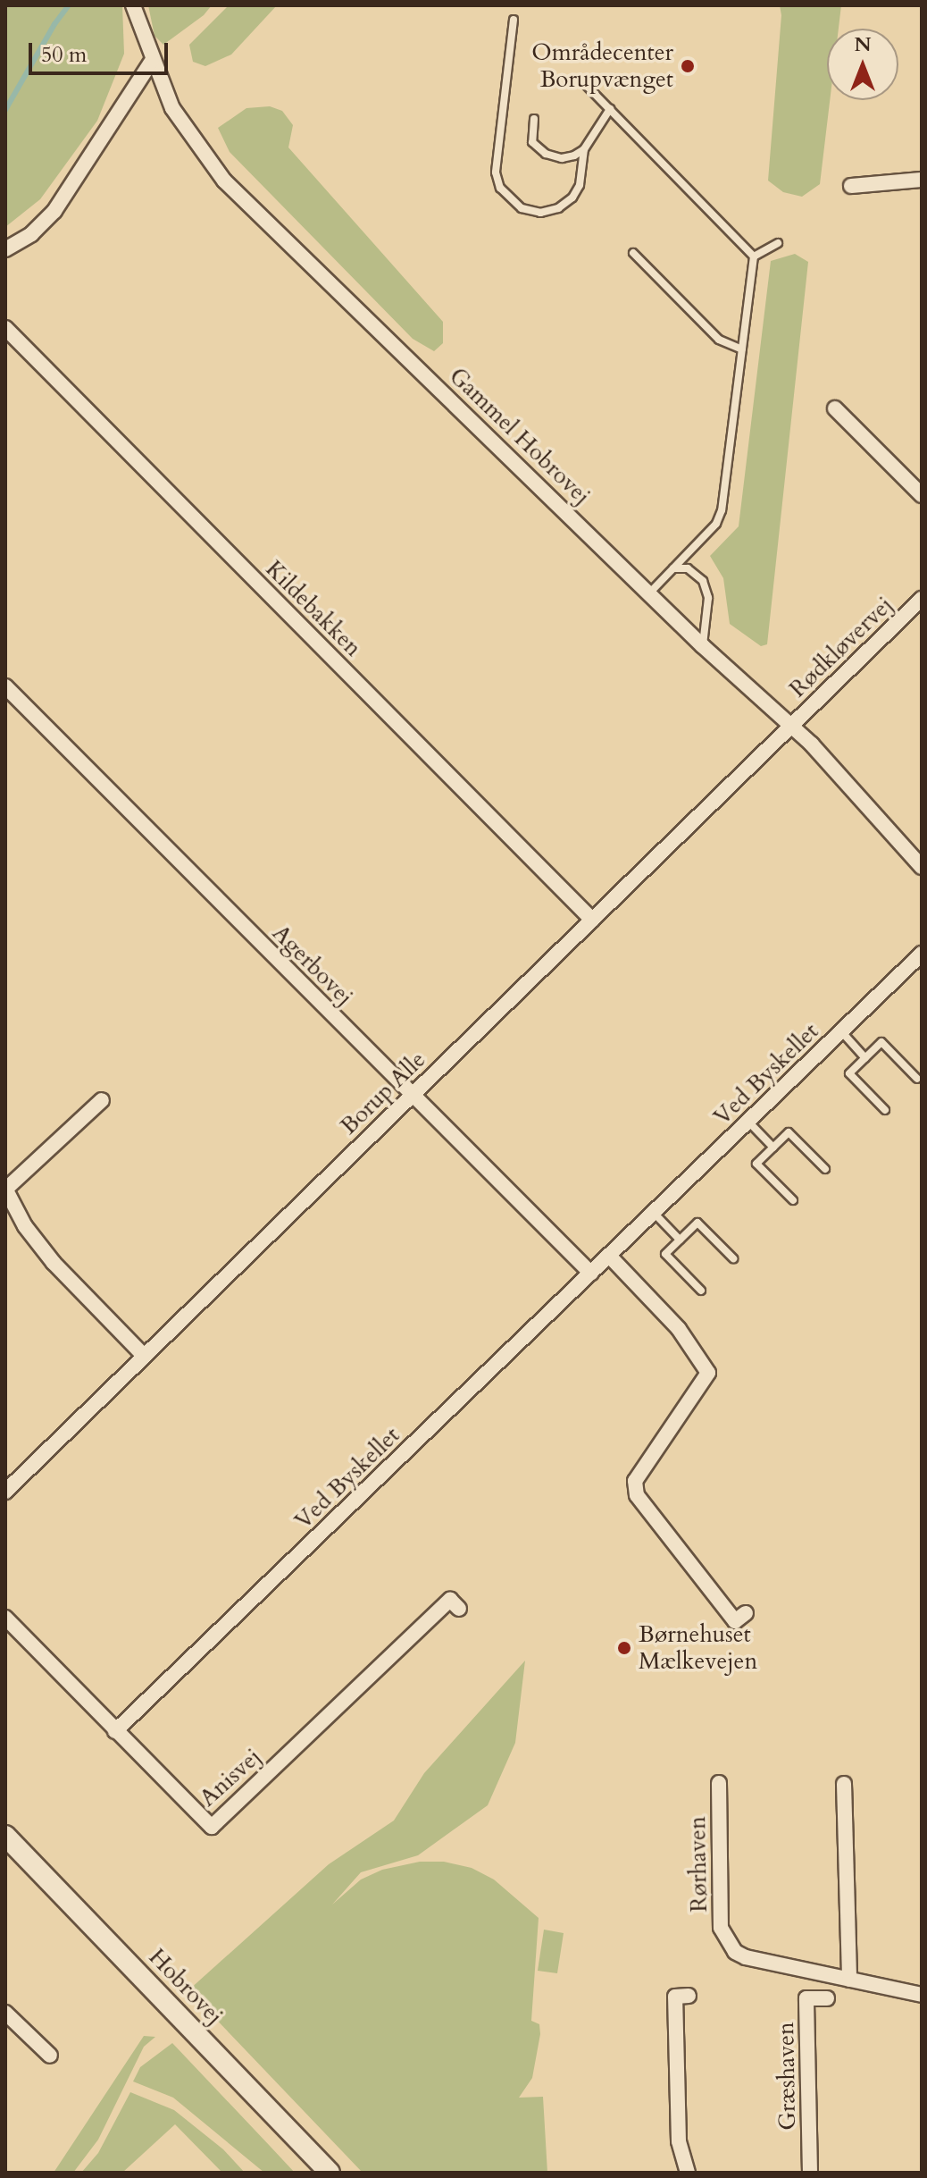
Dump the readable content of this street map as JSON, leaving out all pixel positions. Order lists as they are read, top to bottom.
{
  "streets": {
    "main road": ["Hobrovej"],
    "street": [
      "Gammel Hobrovej",
      "Kildebakken",
      "Rødkløvervej",
      "Agerbovej",
      "Ved Byskellet",
      "Borup Alle",
      "Anisvej",
      "Rørhaven",
      "Græshaven"
    ]
  },
  "crossings": [
    ["Gammel Hobrovej", "Rødkløvervej"],
    ["Gammel Hobrovej", "Borup Alle"],
    ["Kildebakken", "Borup Alle"],
    ["Rødkløvervej", "Borup Alle"],
    ["Agerbovej", "Ved Byskellet"],
    ["Agerbovej", "Borup Alle"],
    ["Ved Byskellet", "Anisvej"]
  ],
  "places": ["Områdecenter Borupvænget", "Børnehuset Mælkevejen"],
  "scale_bar": "50 m",
  "north": "top"
}
